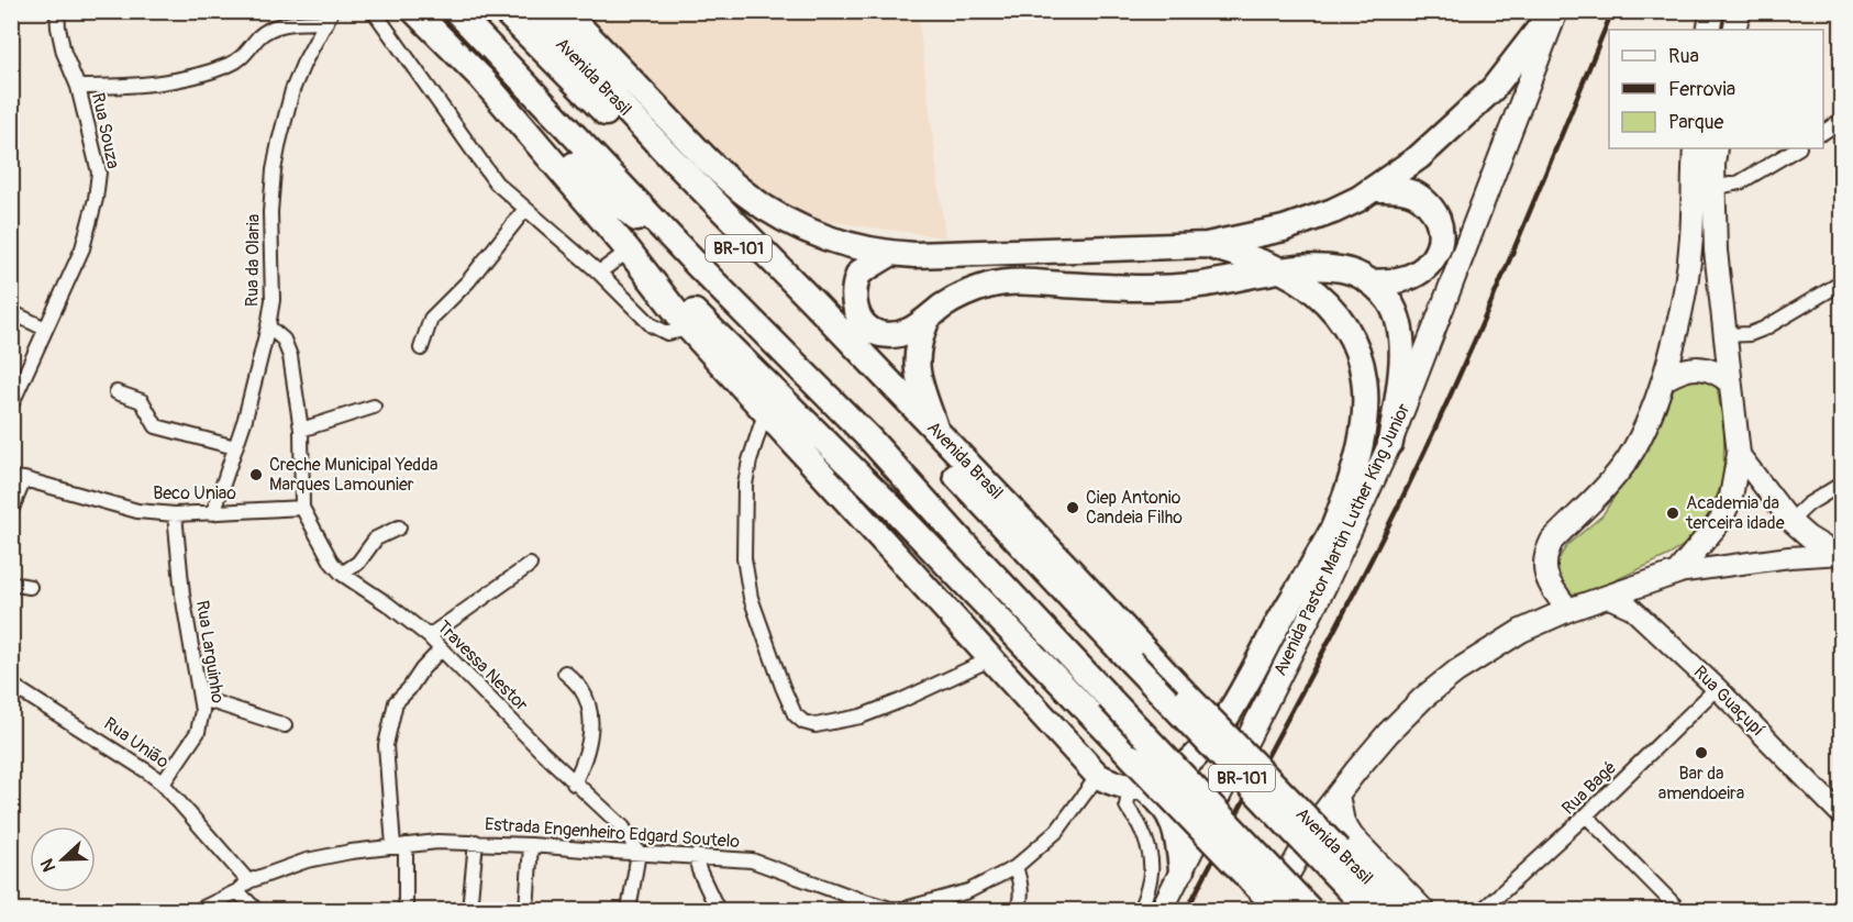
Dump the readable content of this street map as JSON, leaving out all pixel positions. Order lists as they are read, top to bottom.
{
  "streets": {
    "highway": ["Avenida Brasil", "BR-101"],
    "main road": ["Avenida Pastor Martin Luther King Junior"],
    "street": [
      "Rua Souza",
      "Rua da Olaria",
      "Beco Uniao",
      "Rua Larguinho",
      "Travessa Nestor",
      "Rua Guaçupí",
      "Rua União",
      "Rua Bagé",
      "Estrada Engenheiro Edgard Soutelo"
    ]
  },
  "crossings": [
    ["Rua da Olaria", "Beco Uniao"],
    ["Beco Uniao", "Rua Larguinho"],
    ["Beco Uniao", "Travessa Nestor"],
    ["Rua Larguinho", "Rua União"],
    ["Travessa Nestor", "Estrada Engenheiro Edgard Soutelo"],
    ["Rua Guaçupí", "Rua Bagé"],
    ["Rua União", "Estrada Engenheiro Edgard Soutelo"]
  ],
  "places": [
    "Creche Municipal Yedda Marques Lamounier",
    "Ciep Antonio Candeia Filho",
    "Academia da terceira idade",
    "Bar da amendoeira"
  ],
  "legend": ["Rua", "Ferrovia", "Parque"],
  "north": "left"
}
